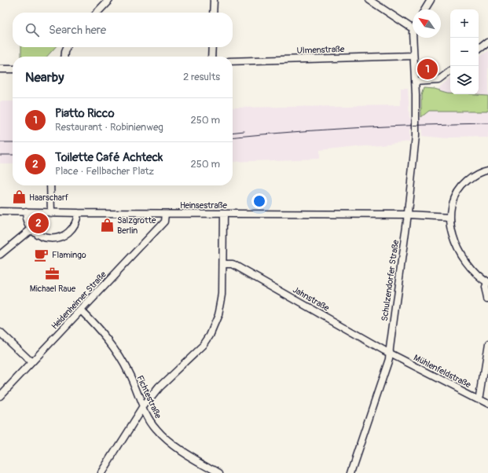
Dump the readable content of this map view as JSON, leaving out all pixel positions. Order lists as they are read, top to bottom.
{
  "streets": {
    "street": [
      "Ulmenstraße",
      "Heinsestraße",
      "Schulzendorfer Straße",
      "Jahnstraße",
      "Heidenheimer Straße",
      "Mühlenfeldstraße",
      "Fichtestraße"
    ]
  },
  "crossings": [
    ["Ulmenstraße", "Schulzendorfer Straße"],
    ["Heinsestraße", "Schulzendorfer Straße"],
    ["Heinsestraße", "Heidenheimer Straße"],
    ["Schulzendorfer Straße", "Jahnstraße"],
    ["Schulzendorfer Straße", "Mühlenfeldstraße"],
    ["Jahnstraße", "Mühlenfeldstraße"],
    ["Heidenheimer Straße", "Fichtestraße"]
  ],
  "places": {
    "shop": ["Haarscharf", "Salzgrotte Berlin"],
    "cafe": ["Flamingo"],
    "office": ["Michael Raue"]
  },
  "north": "top left",
  "page": {
    "map_buttons": ["+", "−"],
    "search": "Search here",
    "heading": ["Nearby", "2 results"],
    "pins": ["1", "2"],
    "list": [
      {
        "mark": "1",
        "name": "Piatto Ricco",
        "note": "Restaurant · Robinienweg",
        "value": "250 m"
      },
      {
        "mark": "2",
        "name": "Toilette Café Achteck",
        "note": "Place · Fellbacher Platz",
        "value": "250 m"
      }
    ]
  }
}
